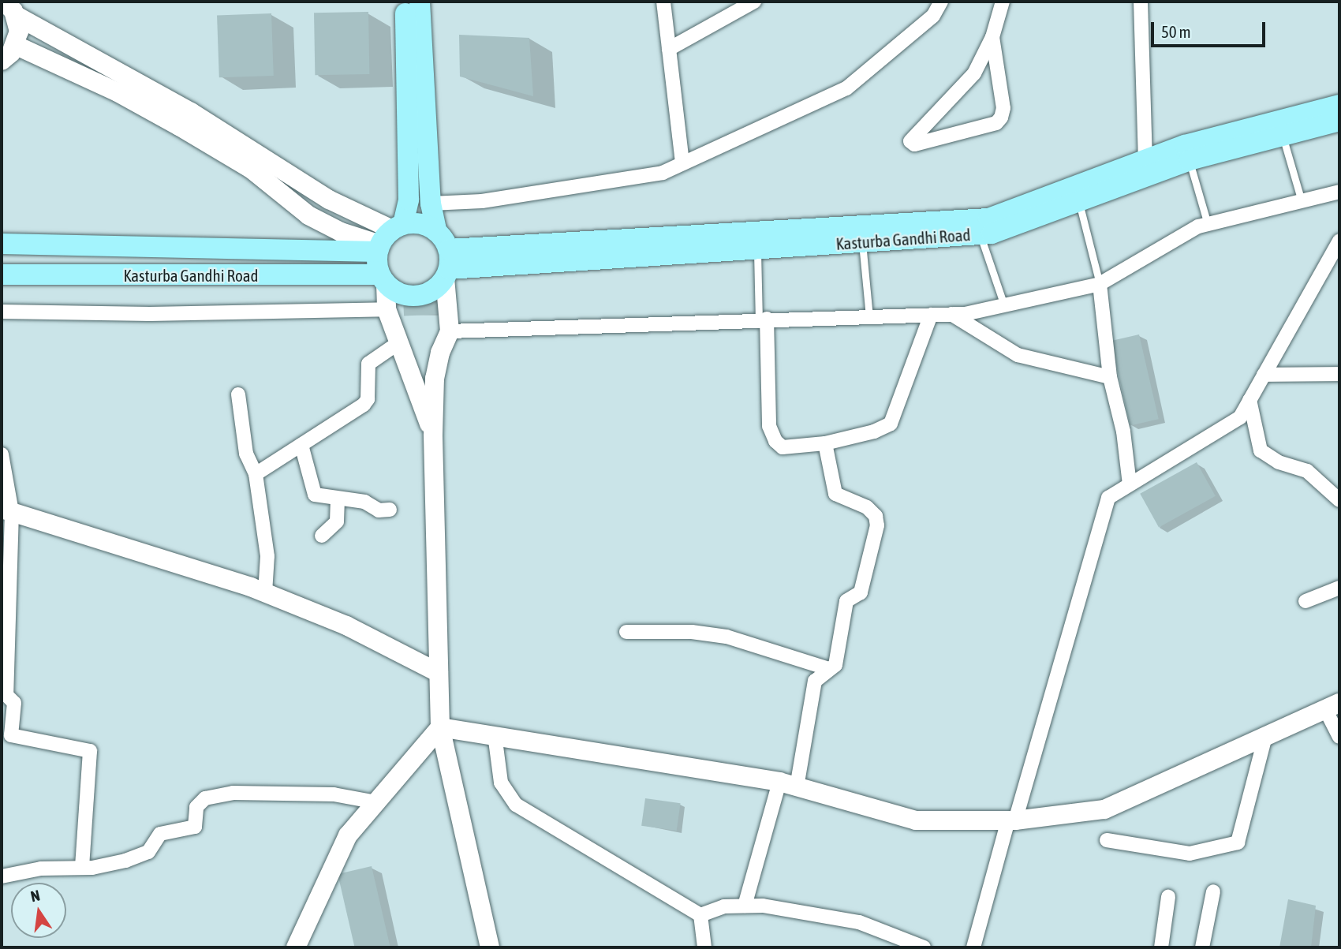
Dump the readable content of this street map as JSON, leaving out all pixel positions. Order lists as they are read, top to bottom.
{
  "streets": {
    "main road": ["Kasturba Gandhi Road"]
  },
  "scale_bar": "50 m",
  "north": "top"
}
